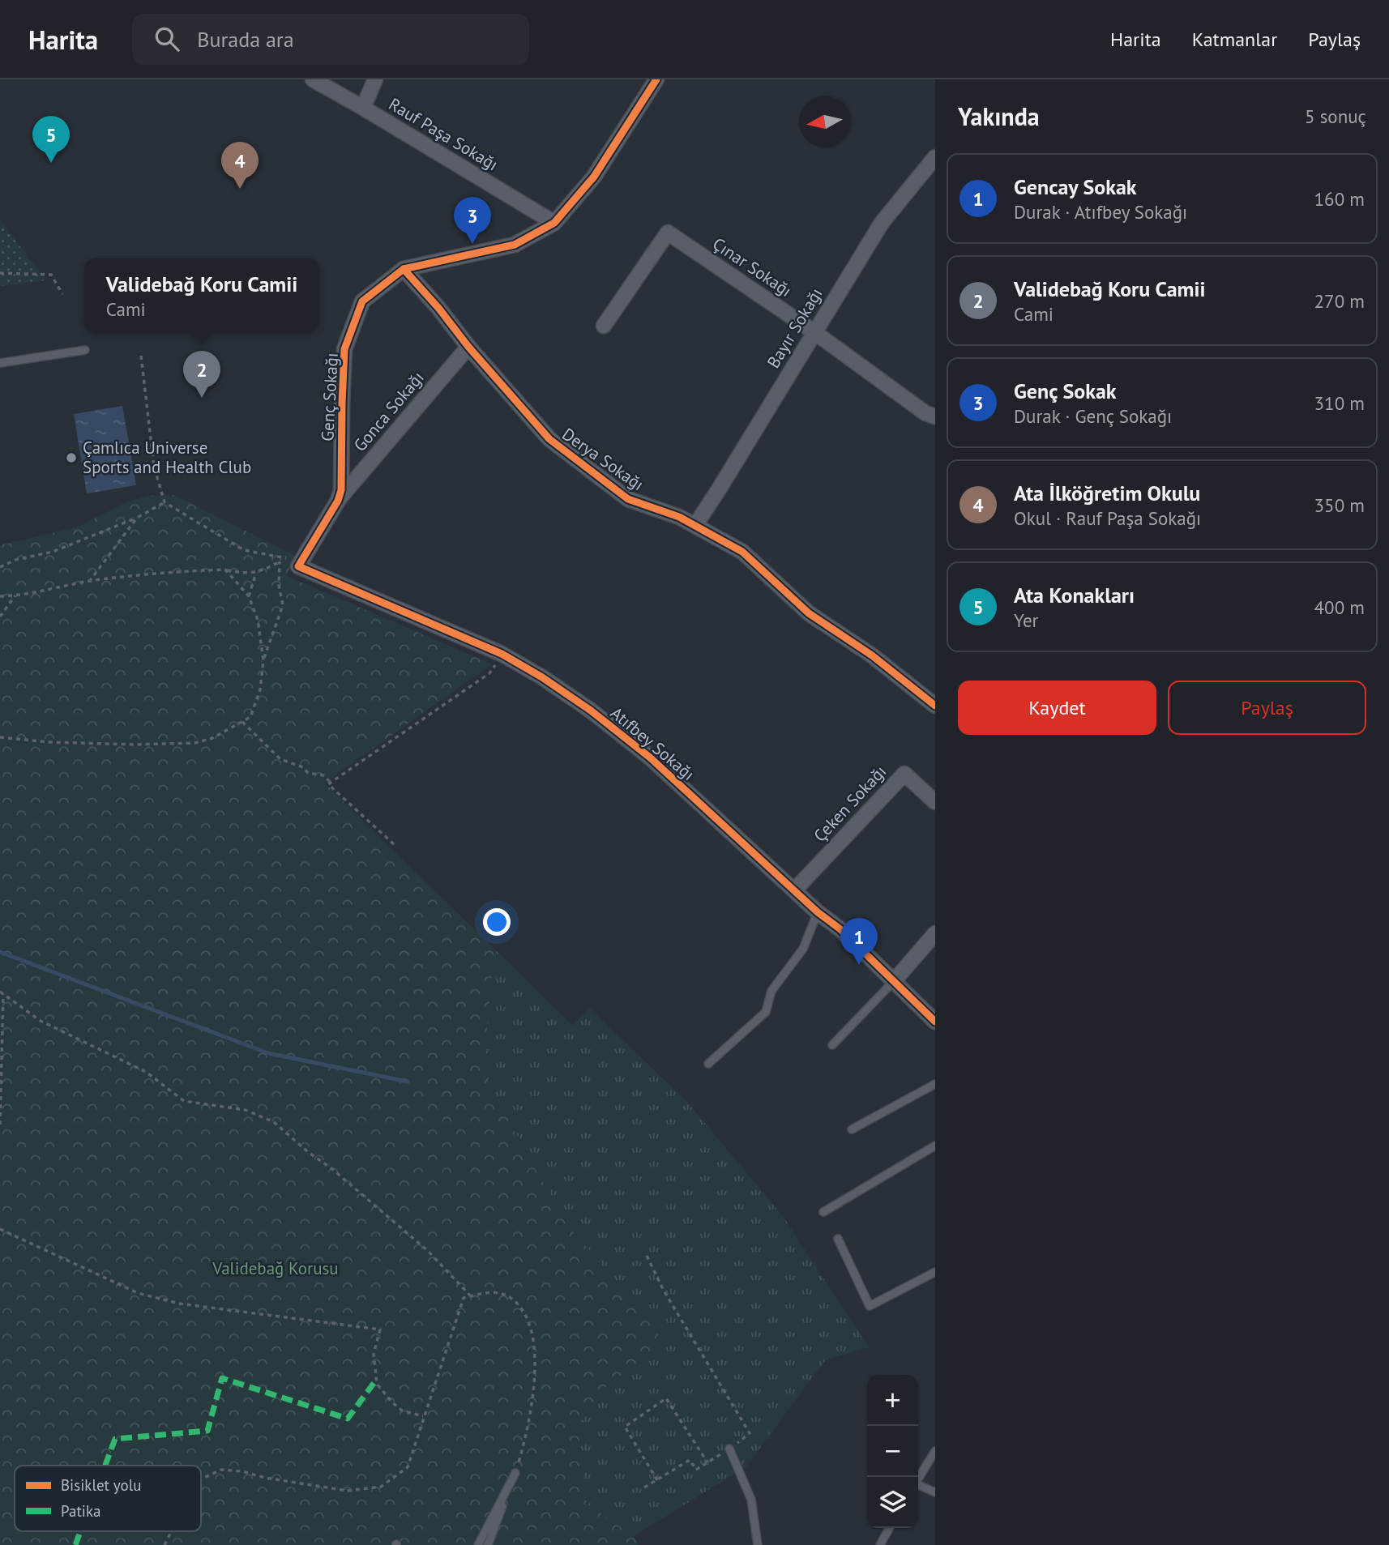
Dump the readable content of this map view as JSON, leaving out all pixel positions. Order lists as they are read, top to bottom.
{
  "streets": {
    "street": [
      "Rauf Paşa Sokağı",
      "Çınar Sokağı",
      "Bayır Sokağı",
      "Genç Sokağı",
      "Gonca Sokağı",
      "Derya Sokağı",
      "Atıfbey Sokağı",
      "Çeken Sokağı"
    ]
  },
  "crossings": [
    ["Rauf Paşa Sokağı", "Genç Sokağı"],
    ["Çınar Sokağı", "Bayır Sokağı"],
    ["Bayır Sokağı", "Derya Sokağı"],
    ["Genç Sokağı", "Gonca Sokağı"],
    ["Genç Sokağı", "Derya Sokağı"],
    ["Genç Sokağı", "Atıfbey Sokağı"],
    ["Gonca Sokağı", "Derya Sokağı"],
    ["Atıfbey Sokağı", "Çeken Sokağı"]
  ],
  "parks": ["Validebağ Korusu"],
  "places": ["Çamlıca Universe Sports and Health Club"],
  "legend": ["Bisiklet yolu", "Patika"],
  "north": "left",
  "page": {
    "header": "Harita",
    "search": "Burada ara",
    "nav": ["Harita", "Katmanlar", "Paylaş"],
    "heading": ["Yakında", "5 sonuç"],
    "pins": [
      "5",
      "4",
      "3",
      "2",
      "1"
    ],
    "list": [
      {
        "mark": "1",
        "name": "Gencay Sokak",
        "note": "Durak · Atıfbey Sokağı",
        "value": "160 m"
      },
      {
        "mark": "2",
        "name": "Validebağ Koru Camii",
        "note": "Cami",
        "value": "270 m"
      },
      {
        "mark": "3",
        "name": "Genç Sokak",
        "note": "Durak · Genç Sokağı",
        "value": "310 m"
      },
      {
        "mark": "4",
        "name": "Ata İlköğretim Okulu",
        "note": "Okul · Rauf Paşa Sokağı",
        "value": "350 m"
      },
      {
        "mark": "5",
        "name": "Ata Konakları",
        "note": "Yer",
        "value": "400 m"
      }
    ],
    "popup": ["Validebağ Koru Camii", "Cami"],
    "buttons": ["Kaydet", "Paylaş"],
    "map_buttons": ["+", "−"]
  }
}
